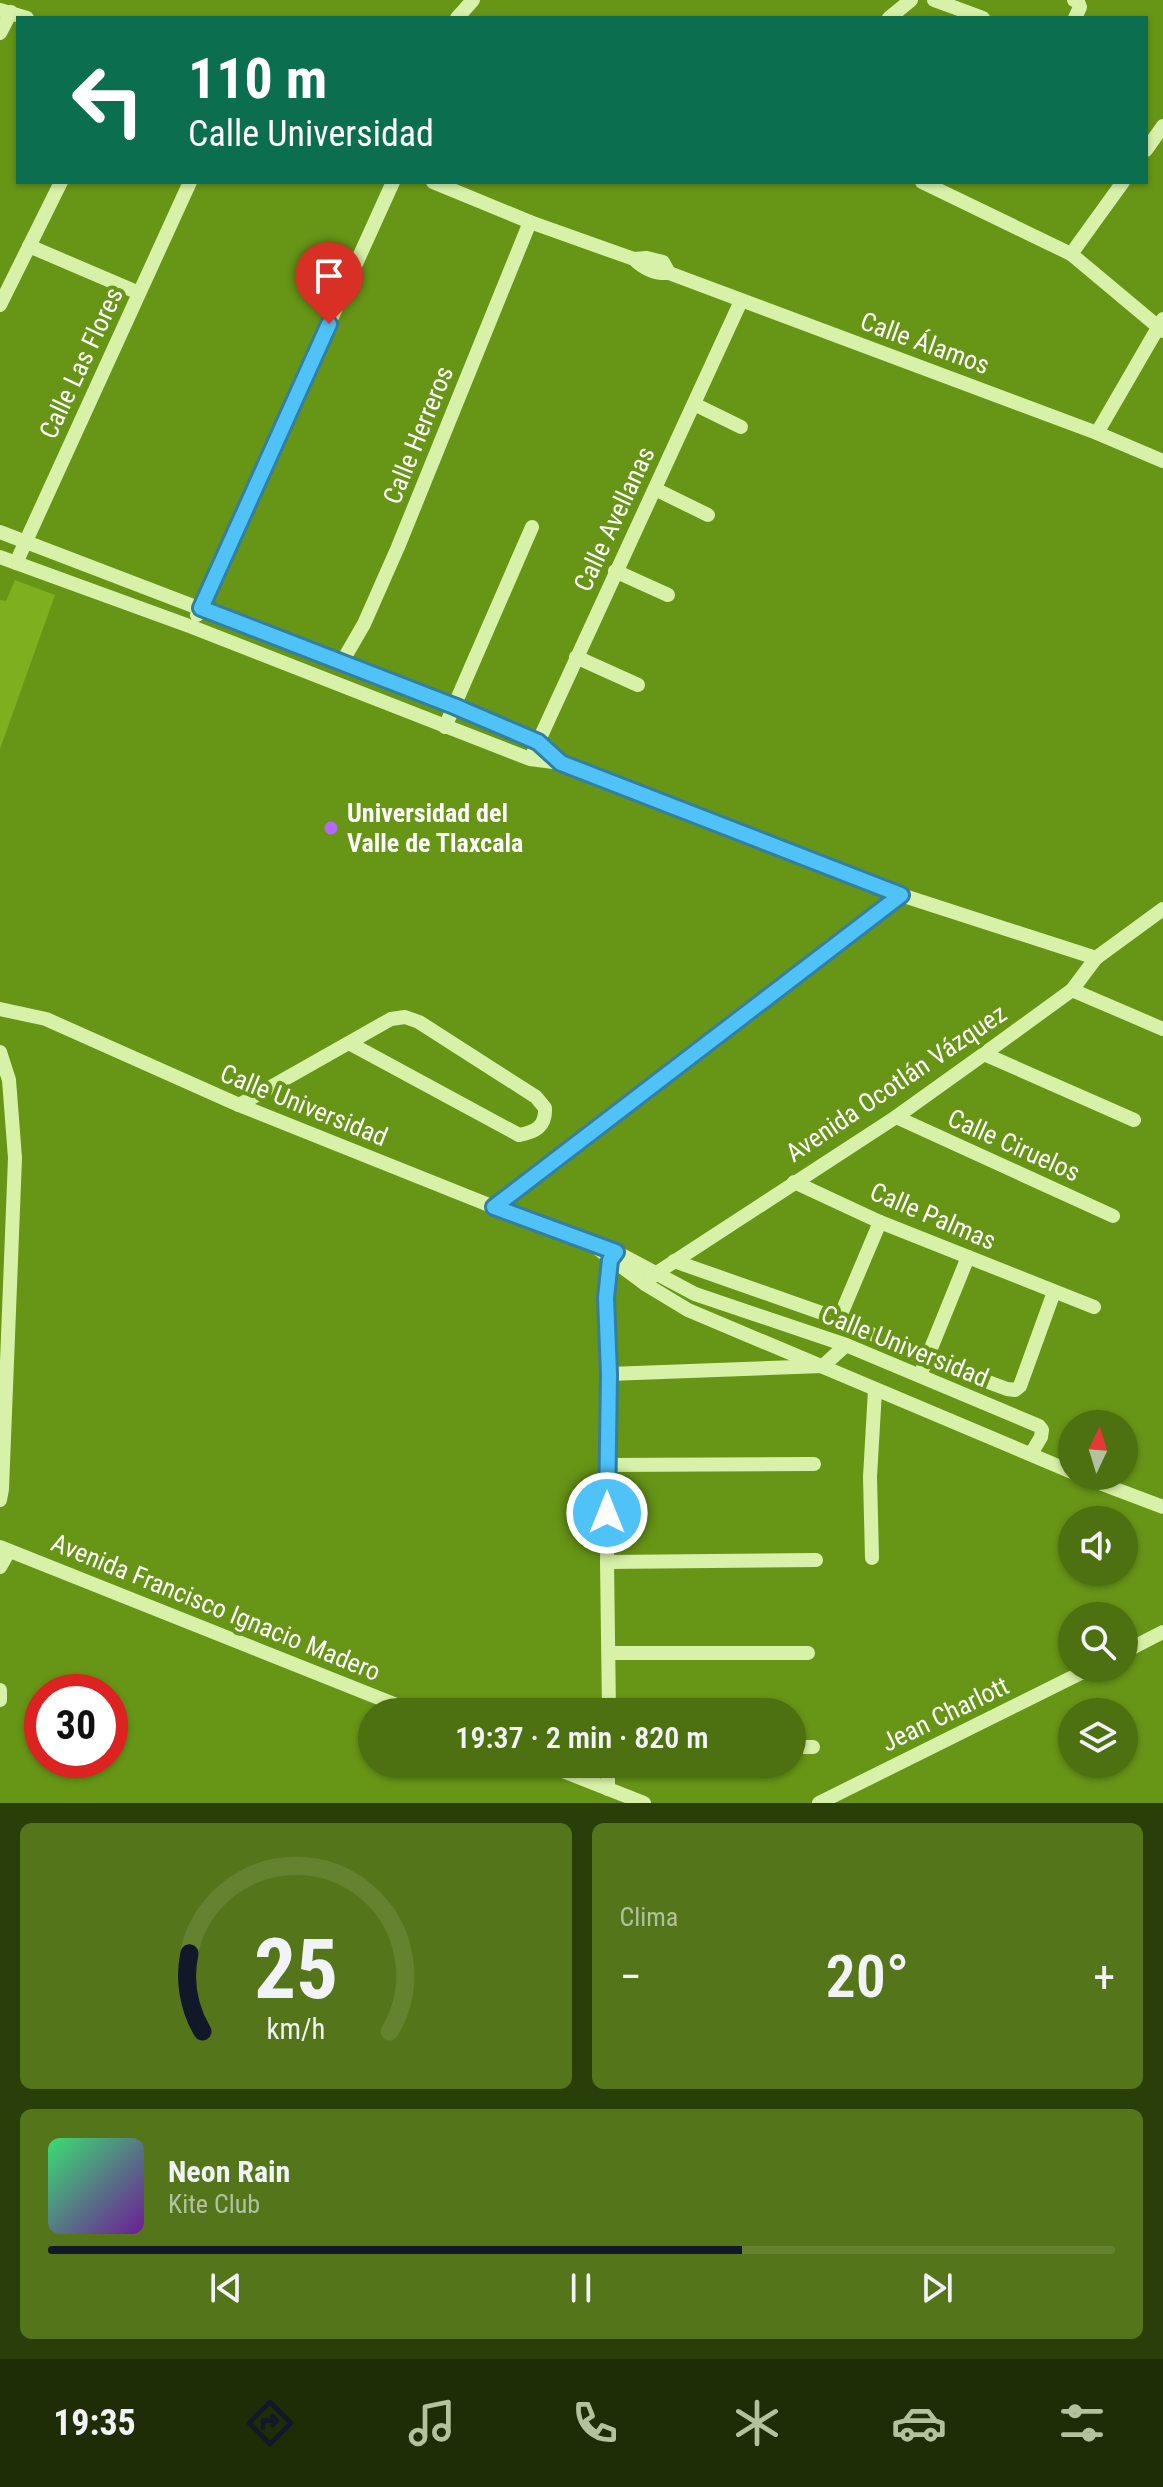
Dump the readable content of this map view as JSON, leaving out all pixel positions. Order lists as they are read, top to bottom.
{
  "streets": {
    "street": [
      "Calle Álamos",
      "Calle Las Flores",
      "Calle Herreros",
      "Calle Avellanas",
      "Avenida Ocotlán Vázquez",
      "Calle Universidad",
      "Calle Ciruelos",
      "Calle Palmas",
      "Avenida Francisco Ignacio Madero",
      "Jean Charlott"
    ]
  },
  "crossings": [
    ["Calle Álamos", "Calle Herreros"],
    ["Calle Álamos", "Calle Avellanas"],
    ["Avenida Ocotlán Vázquez", "Calle Universidad"],
    ["Avenida Ocotlán Vázquez", "Calle Ciruelos"],
    ["Avenida Ocotlán Vázquez", "Calle Palmas"]
  ],
  "places": ["Universidad del Valle de Tlaxcala"],
  "north": "top",
  "page": {
    "turn": ["110 m", "Calle Universidad"],
    "limit": "30",
    "trip": "19:37 · 2 min · 820 m",
    "tile": "Clima",
    "heat": ["−", "20°", "+"],
    "song": ["Neon Rain", "Kite Club"],
    "tabs": "19:35",
    "gauge": ["25", "km/h"]
  }
}
